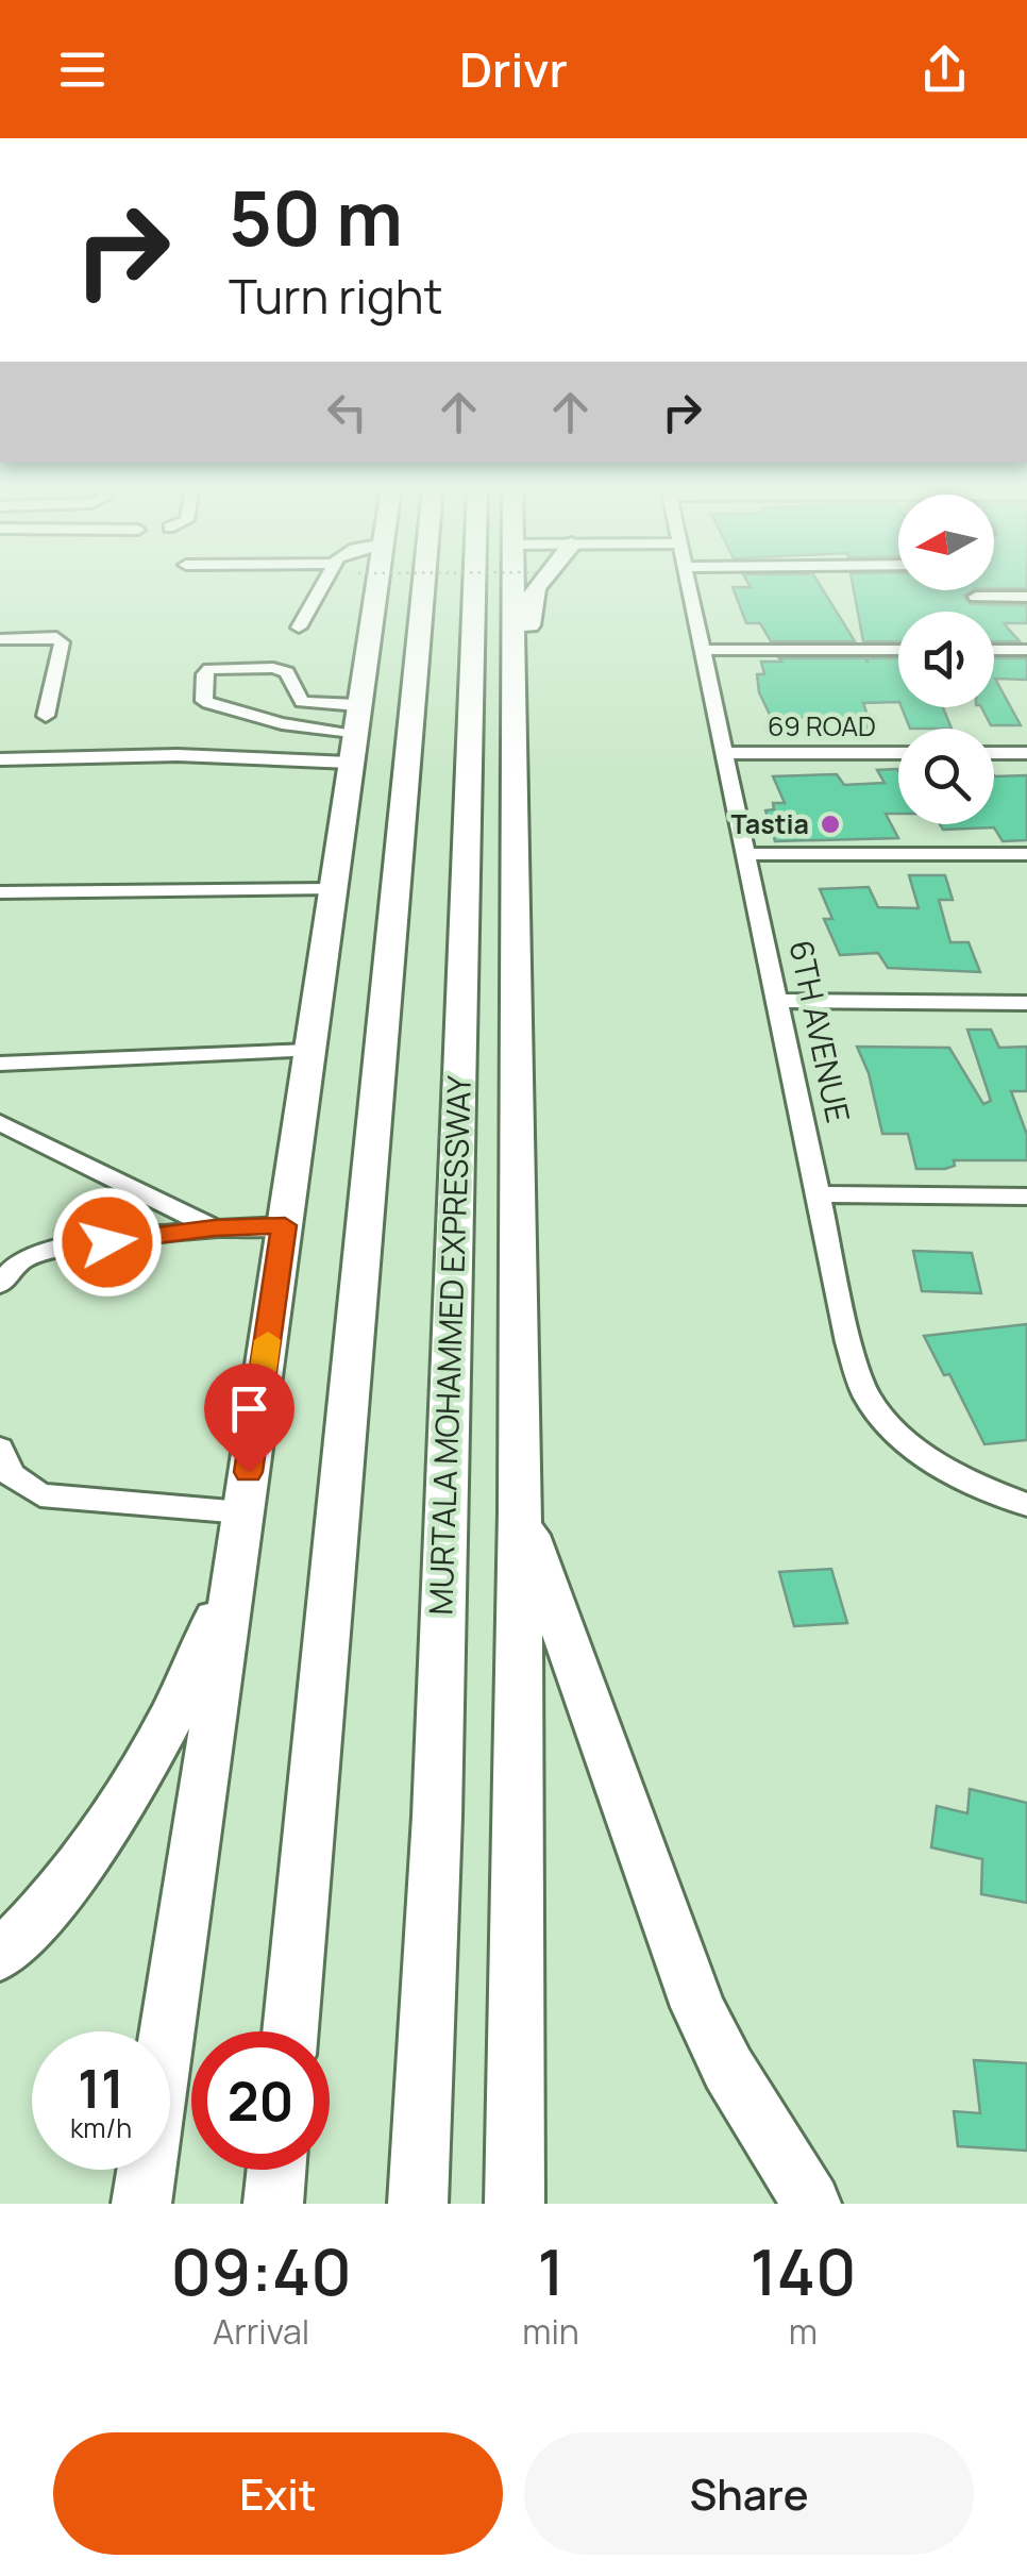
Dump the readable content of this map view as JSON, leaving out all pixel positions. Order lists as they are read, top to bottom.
{
  "streets": {
    "highway": ["MURTALA MOHAMMED EXPRESSWAY"],
    "street": ["69 ROAD", "6TH AVENUE"]
  },
  "crossings": [
    ["69 ROAD", "6TH AVENUE"]
  ],
  "places": ["Tastia"],
  "north": "left",
  "page": {
    "header": "Drivr",
    "turn": ["50 m", "Turn right"],
    "speed": "11 km/h",
    "limit": "20",
    "eta": [
      "09:40",
      "Arrival",
      "1",
      "min",
      "140",
      "m"
    ],
    "buttons": ["Exit", "Share"]
  }
}
